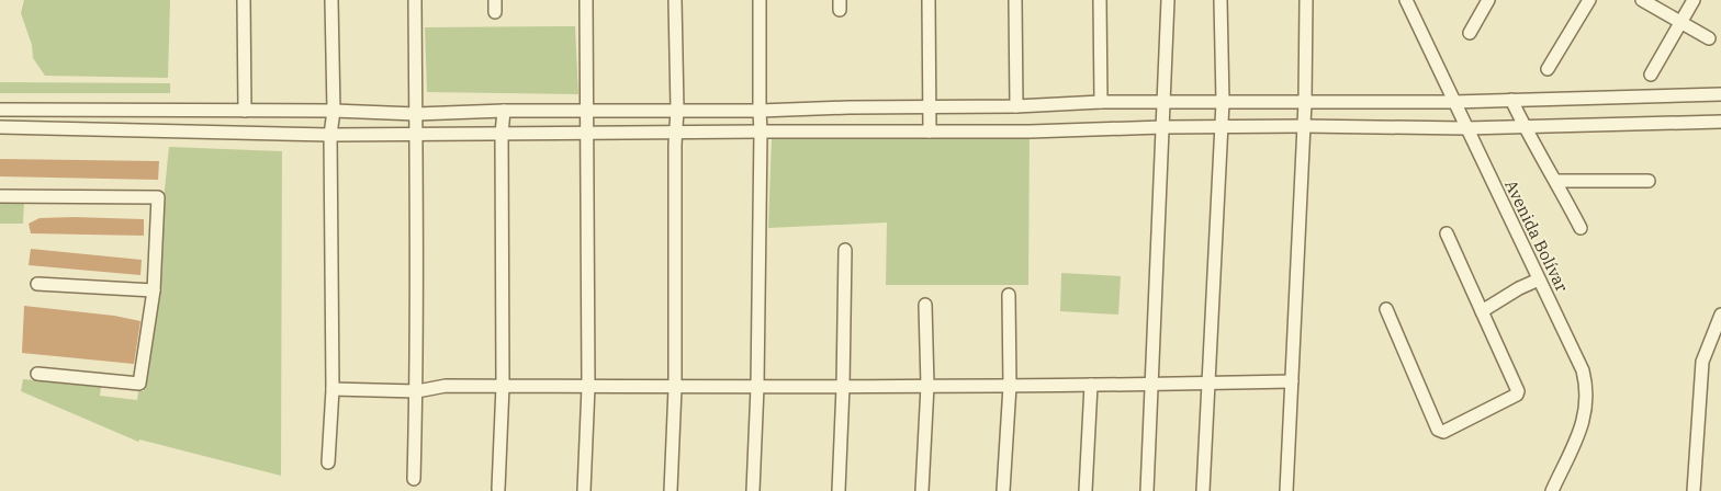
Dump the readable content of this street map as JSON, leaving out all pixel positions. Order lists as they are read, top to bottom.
{
  "streets": {
    "street": ["Avenida Bolívar"]
  }
}
